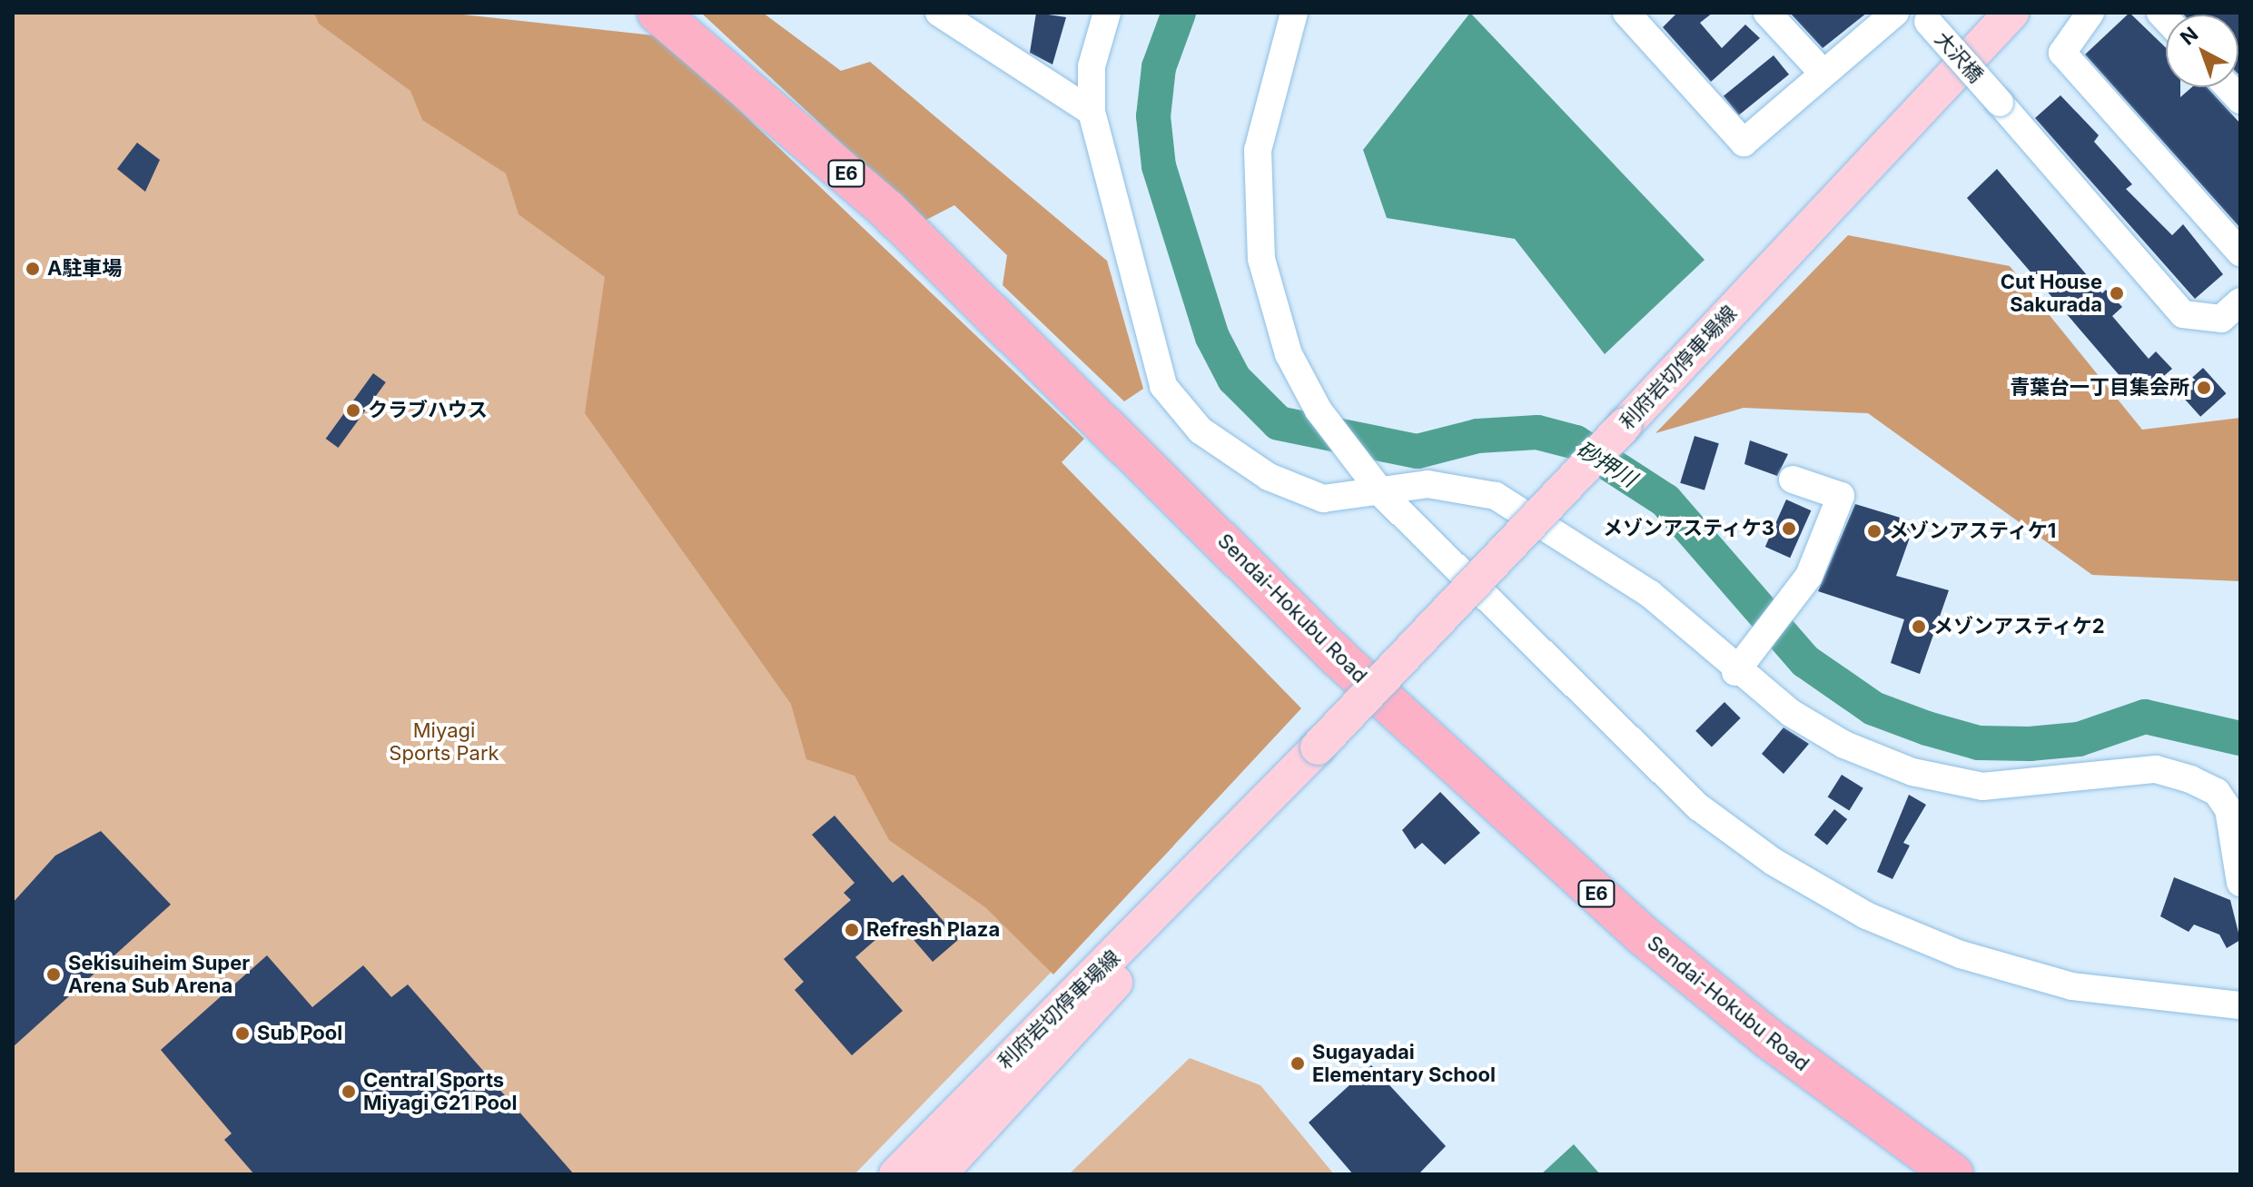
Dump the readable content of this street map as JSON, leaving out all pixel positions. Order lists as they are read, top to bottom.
{
  "streets": {
    "highway": ["E6", "Sendai-Hokubu Road"],
    "main road": ["利府岩切停車場線"],
    "street": ["大沢橋"]
  },
  "water": ["砂押川"],
  "parks": ["Miyagi Sports Park"],
  "places": [
    "A駐車場",
    "Cut House Sakurada",
    "青葉台一丁目集会所",
    "クラブハウス",
    "メゾンアスティケ3",
    "メゾンアスティケ1",
    "メゾンアスティケ2",
    "Refresh Plaza",
    "Sekisuiheim Super Arena Sub Arena",
    "Sub Pool",
    "Sugayadai Elementary School",
    "Central Sports Miyagi G21 Pool"
  ],
  "north": "top left"
}
